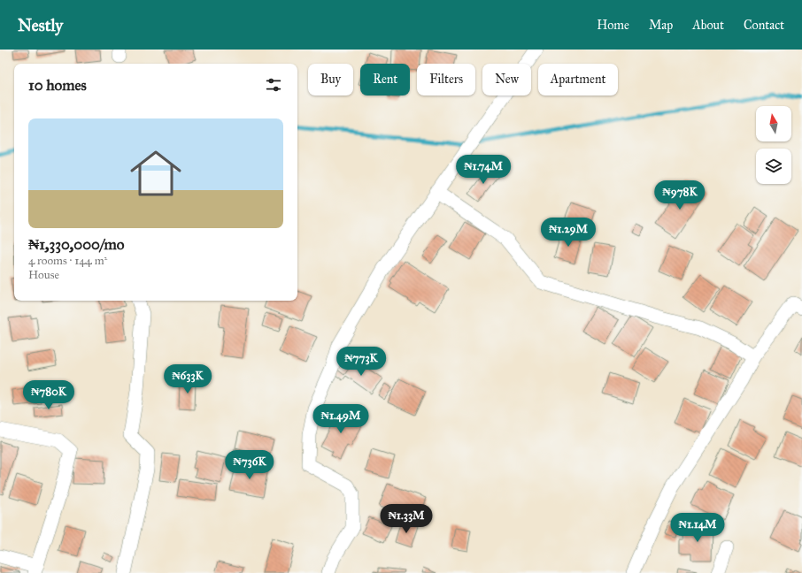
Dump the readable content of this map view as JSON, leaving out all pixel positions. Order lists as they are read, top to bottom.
{
  "north": "top",
  "page": {
    "header": "Nestly",
    "nav": [
      "Home",
      "Map",
      "About",
      "Contact"
    ],
    "chip": [
      "Buy",
      "Rent",
      "Filters",
      "New",
      "Apartment"
    ],
    "heading": "10 homes",
    "list": [
      {
        "name": "₦1,330,000/mo",
        "note": "4 rooms · 144 m² · House"
      }
    ],
    "price": [
      "₦1.74M",
      "₦978K",
      "₦1.29M",
      "₦773K",
      "₦633K",
      "₦780K",
      "₦1.49M",
      "₦736K",
      "₦1.33M",
      "₦1.14M"
    ]
  }
}
